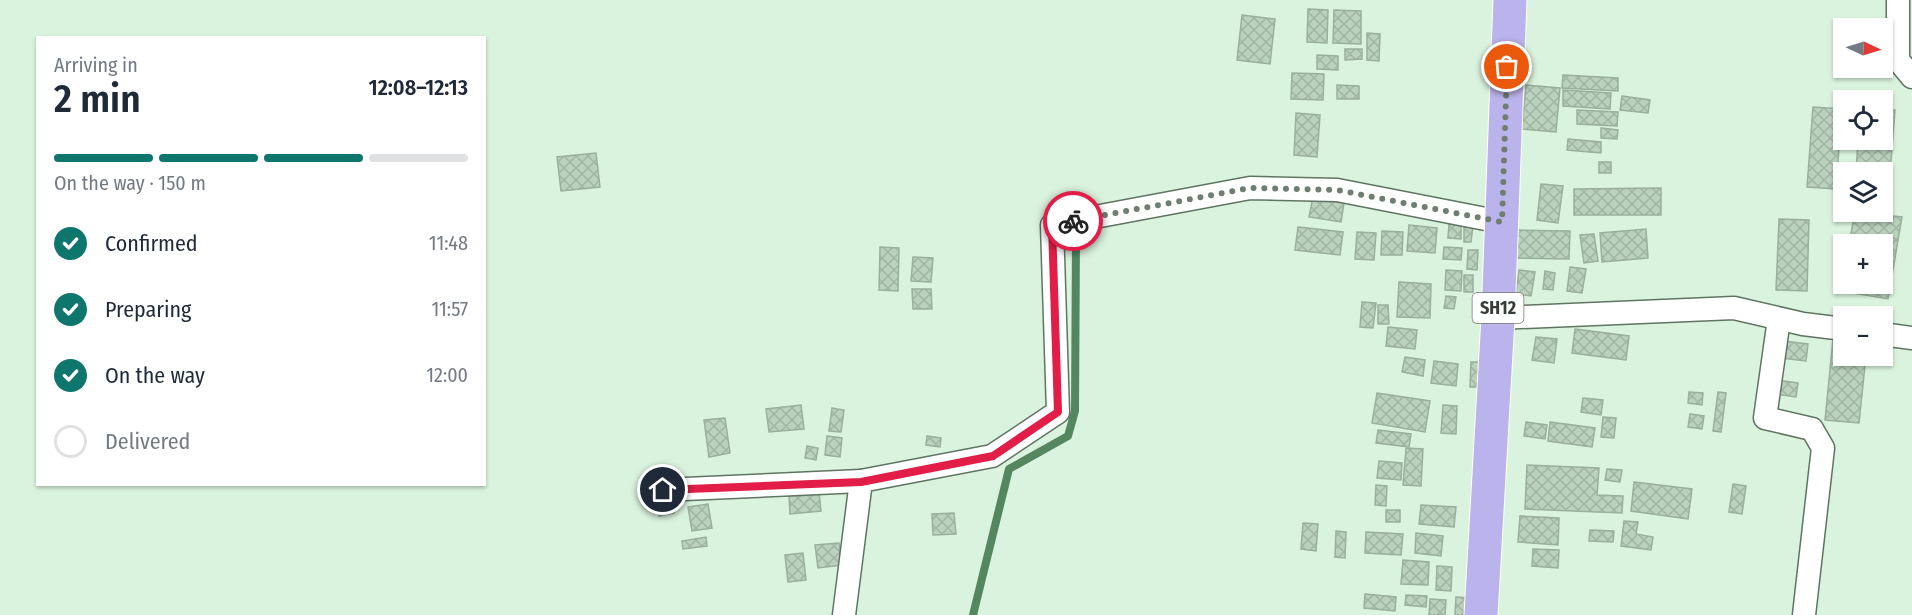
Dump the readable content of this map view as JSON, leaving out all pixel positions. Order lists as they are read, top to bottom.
{
  "streets": {
    "main road": ["SH12"]
  },
  "north": "right",
  "page": {
    "map_buttons": ["+", "−"],
    "heading": ["2 min", "Arriving in", "12:08–12:13"],
    "bar": "On the way · 150 m",
    "list": [
      ["Confirmed", "11:48"],
      ["Preparing", "11:57"],
      ["On the way", "12:00"],
      "Delivered"
    ]
  }
}
